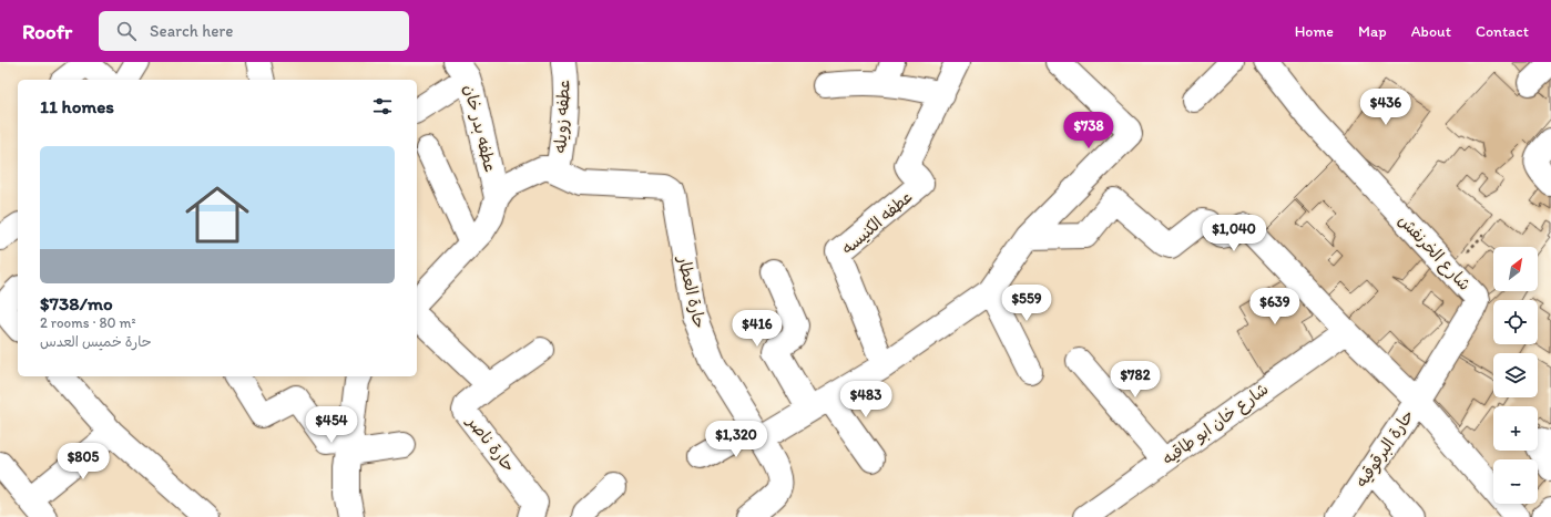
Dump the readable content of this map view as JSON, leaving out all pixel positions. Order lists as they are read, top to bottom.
{
  "streets": {
    "street": [
      "عطفه زويله",
      "عطفه بدر خان",
      "عطفه الكنيسه",
      "شارع الخرنفش",
      "حارة العطار",
      "شارع خان ابو طاقيه",
      "حارة ناصر",
      "حارة البرقوقيه"
    ]
  },
  "crossings": [
    ["عطفه زويله", "حارة العطار"],
    ["شارع الخرنفش", "حارة البرقوقيه"]
  ],
  "north": "top right",
  "page": {
    "header": "Roofr",
    "search": "Search here",
    "nav": [
      "Home",
      "Map",
      "About",
      "Contact"
    ],
    "heading": "11 homes",
    "price": [
      "$436",
      "$738",
      "$1,040",
      "$559",
      "$639",
      "$416",
      "$782",
      "$483",
      "$454",
      "$1,320",
      "$805"
    ],
    "list": [
      {
        "name": "$738/mo",
        "note": "2 rooms · 80 m² · حارة خميس العدس"
      }
    ],
    "map_buttons": ["+", "−"]
  }
}
